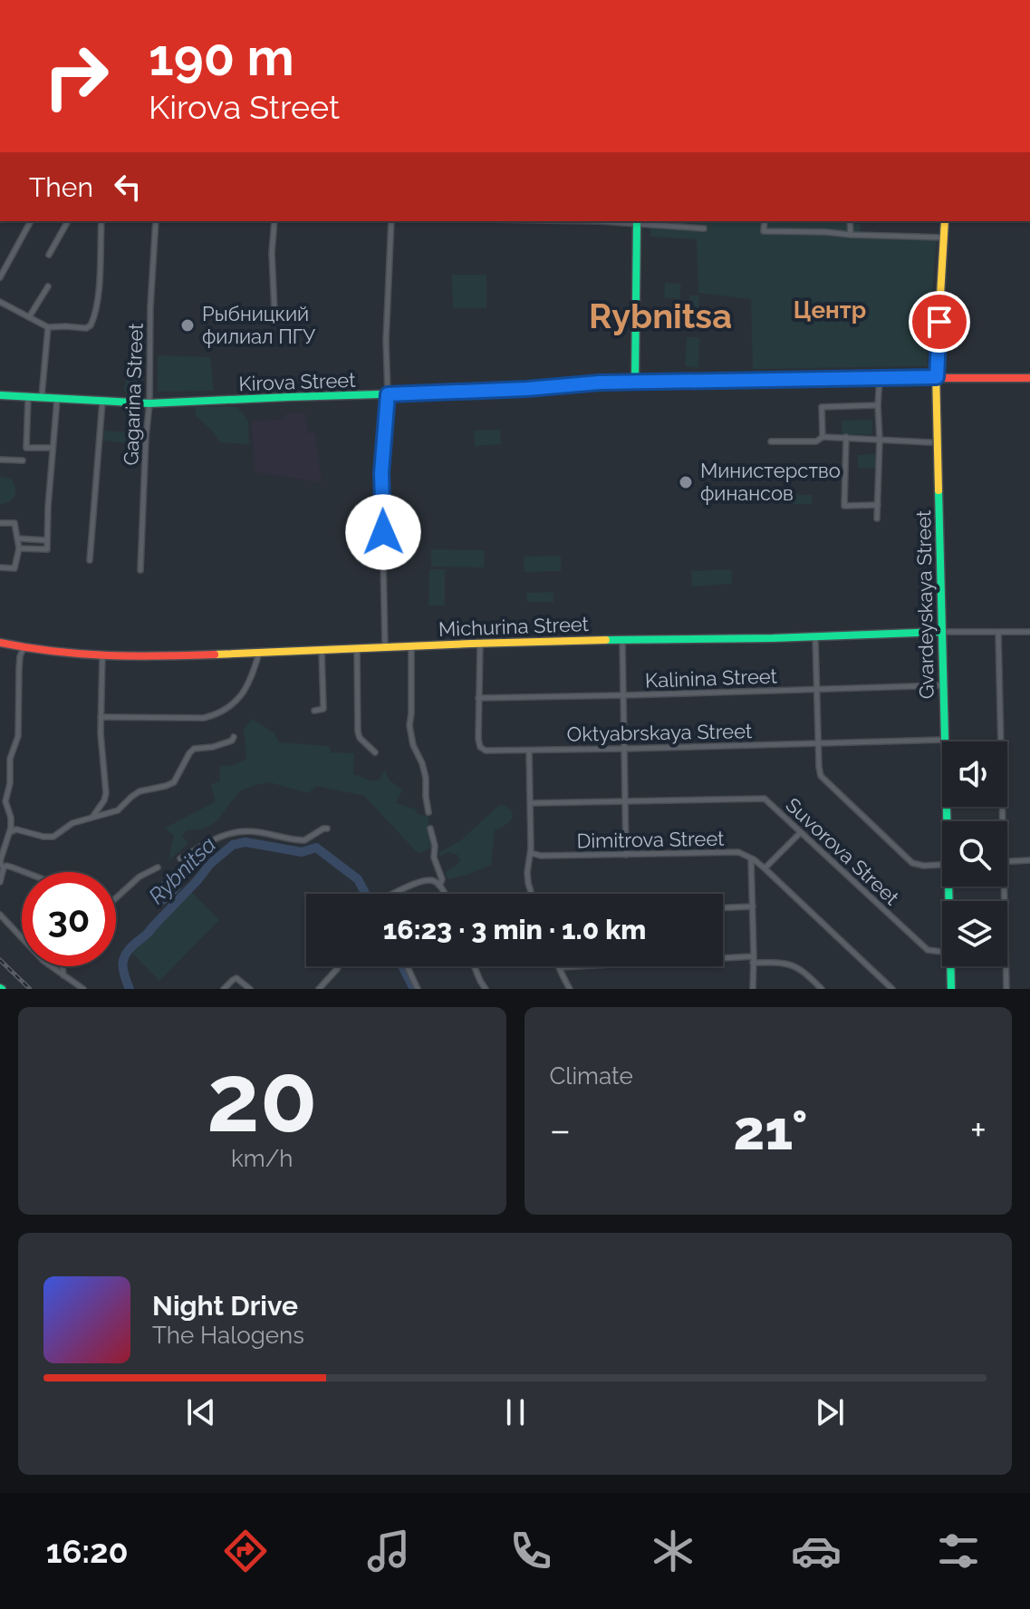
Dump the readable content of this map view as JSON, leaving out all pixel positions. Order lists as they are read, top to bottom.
{
  "streets": {
    "street": [
      "Kirova Street",
      "Gagarina Street",
      "Gvardeyskaya Street",
      "Michurina Street",
      "Kalinina Street",
      "Oktyabrskaya Street",
      "Dimitrova Street",
      "Suvorova Street"
    ]
  },
  "crossings": [
    ["Kirova Street", "Gagarina Street"],
    ["Kirova Street", "Gvardeyskaya Street"],
    ["Gvardeyskaya Street", "Michurina Street"],
    ["Gvardeyskaya Street", "Kalinina Street"],
    ["Gvardeyskaya Street", "Oktyabrskaya Street"],
    ["Michurina Street", "Oktyabrskaya Street"],
    ["Kalinina Street", "Oktyabrskaya Street"]
  ],
  "districts": ["Центр", "Rybnitsa"],
  "water": ["Rybnitsa"],
  "places": ["Рыбницкий филиал ПГУ", "Министерство финансов"],
  "page": {
    "turn": ["190 m", "Kirova Street"],
    "then": "Then",
    "limit": "30",
    "trip": "16:23 · 3 min · 1.0 km",
    "tile": [
      ["20", "km/h"],
      "Climate"
    ],
    "heat": ["−", "21°", "+"],
    "song": ["Night Drive", "The Halogens"],
    "tabs": "16:20"
  }
}
